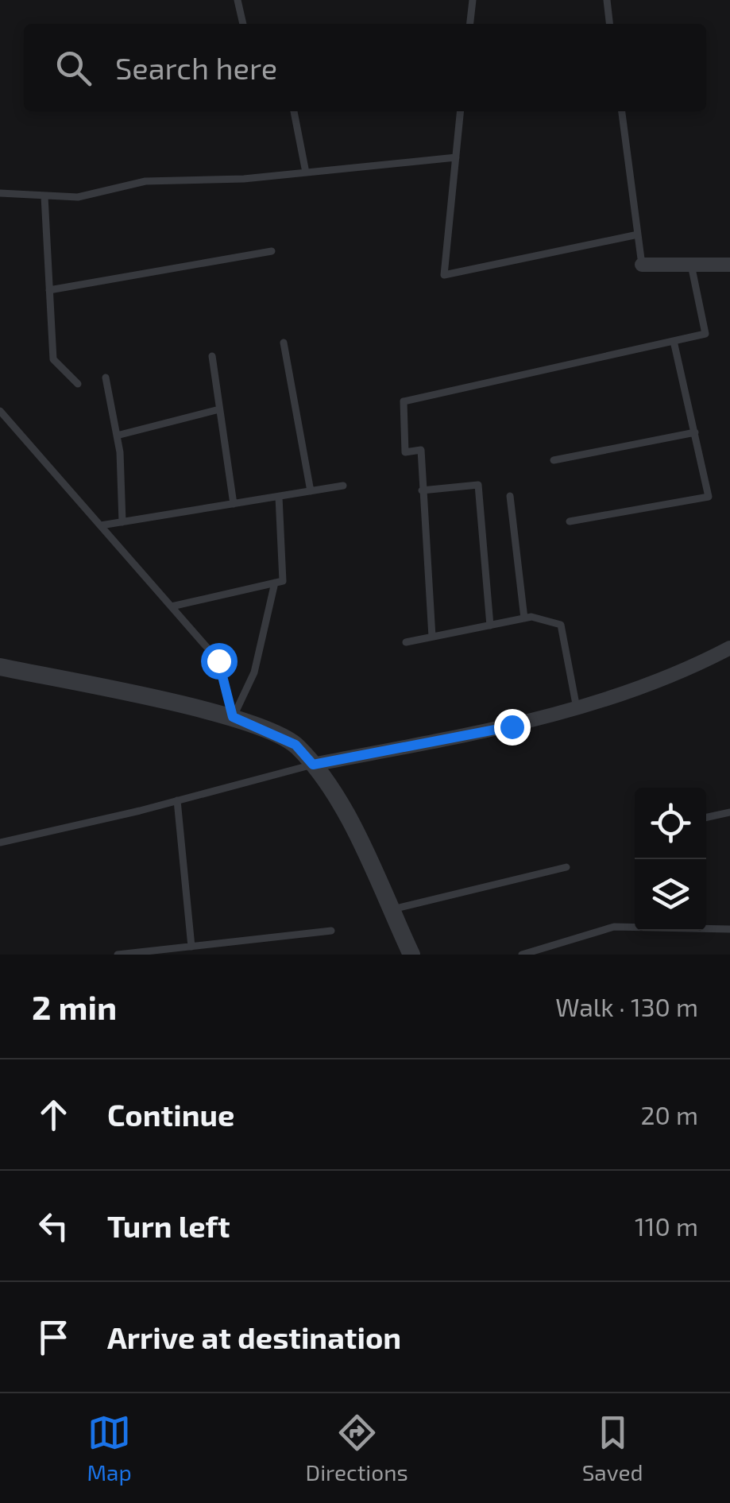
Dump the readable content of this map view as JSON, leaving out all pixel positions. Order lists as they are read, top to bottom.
{
  "page": {
    "search": "Search here",
    "heading": ["2 min", "Walk · 130 m"],
    "list": [
      ["Continue", "20 m"],
      ["Turn left", "110 m"],
      "Arrive at destination"
    ],
    "nav": ["Map", "Directions", "Saved"]
  }
}
